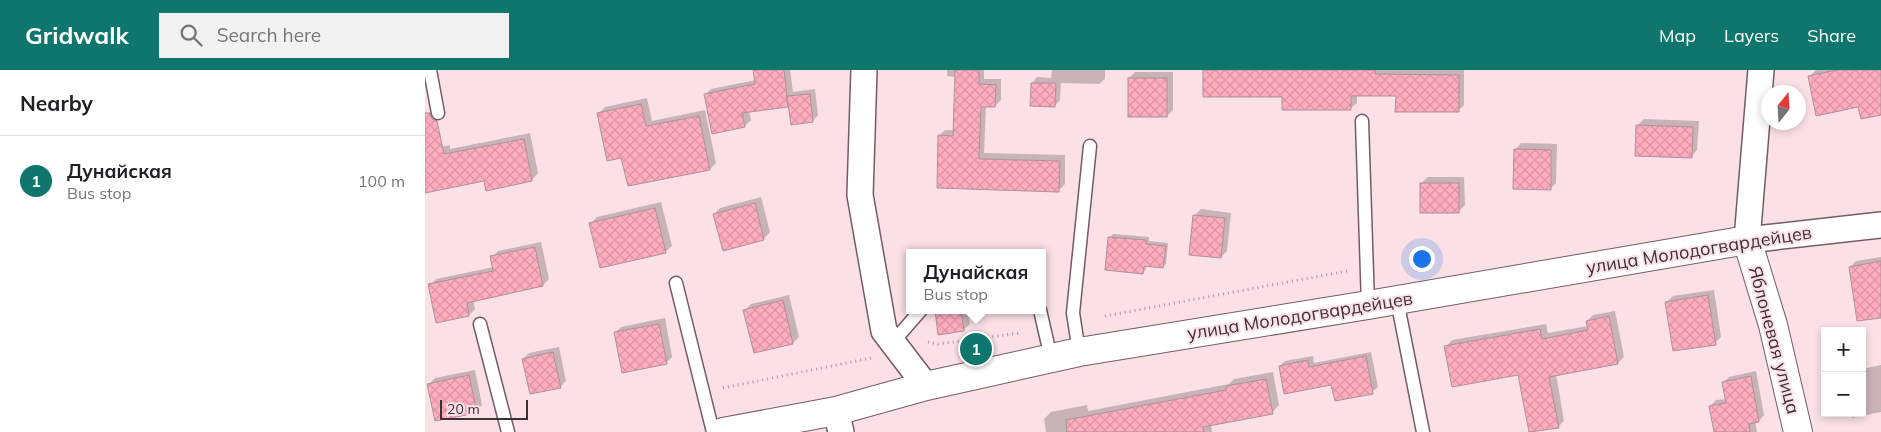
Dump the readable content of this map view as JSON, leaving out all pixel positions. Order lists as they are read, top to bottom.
{
  "streets": {
    "street": ["улица Молодогвардейцев", "Яблоневая улица"]
  },
  "crossings": [
    ["улица Молодогвардейцев", "Яблоневая улица"]
  ],
  "scale_bar": "20 m",
  "north": "top",
  "page": {
    "header": "Gridwalk",
    "search": "Search here",
    "nav": ["Map", "Layers", "Share"],
    "heading": "Nearby",
    "list": [
      {
        "mark": "1",
        "name": "Дунайская",
        "note": "Bus stop",
        "value": "100 m"
      }
    ],
    "popup": ["Дунайская", "Bus stop"],
    "map_buttons": ["+", "−"],
    "pins": "1",
    "scale": "20 m"
  }
}
